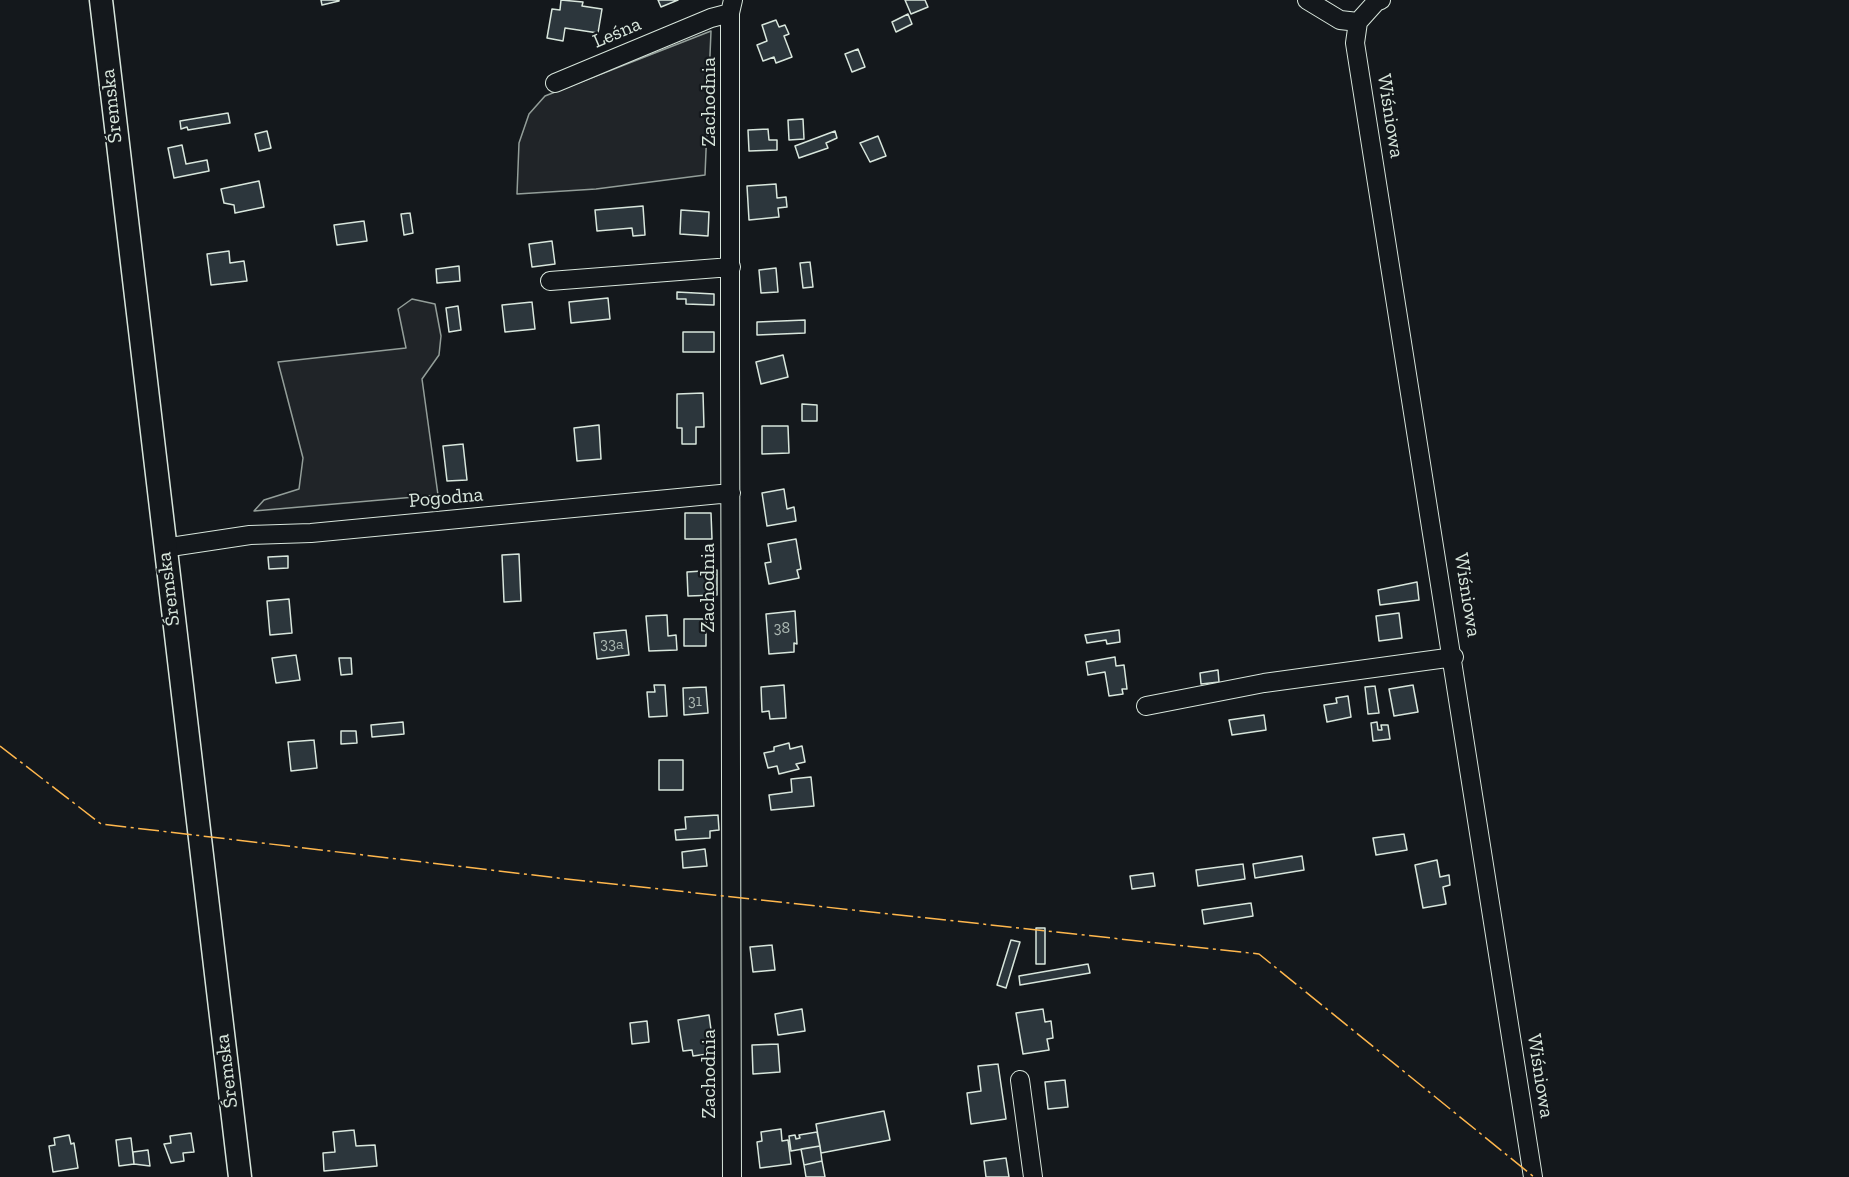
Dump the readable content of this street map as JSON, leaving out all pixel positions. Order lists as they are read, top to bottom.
{
  "streets": {
    "main road": ["Śremska"],
    "street": [
      "Leśna",
      "Zachodnia",
      "Wiśniowa",
      "Pogodna"
    ]
  },
  "crossings": [
    ["Leśna", "Zachodnia"],
    ["Zachodnia", "Pogodna"],
    ["Śremska", "Pogodna"]
  ],
  "house_numbers": ["38", "33a", "31"]
}
